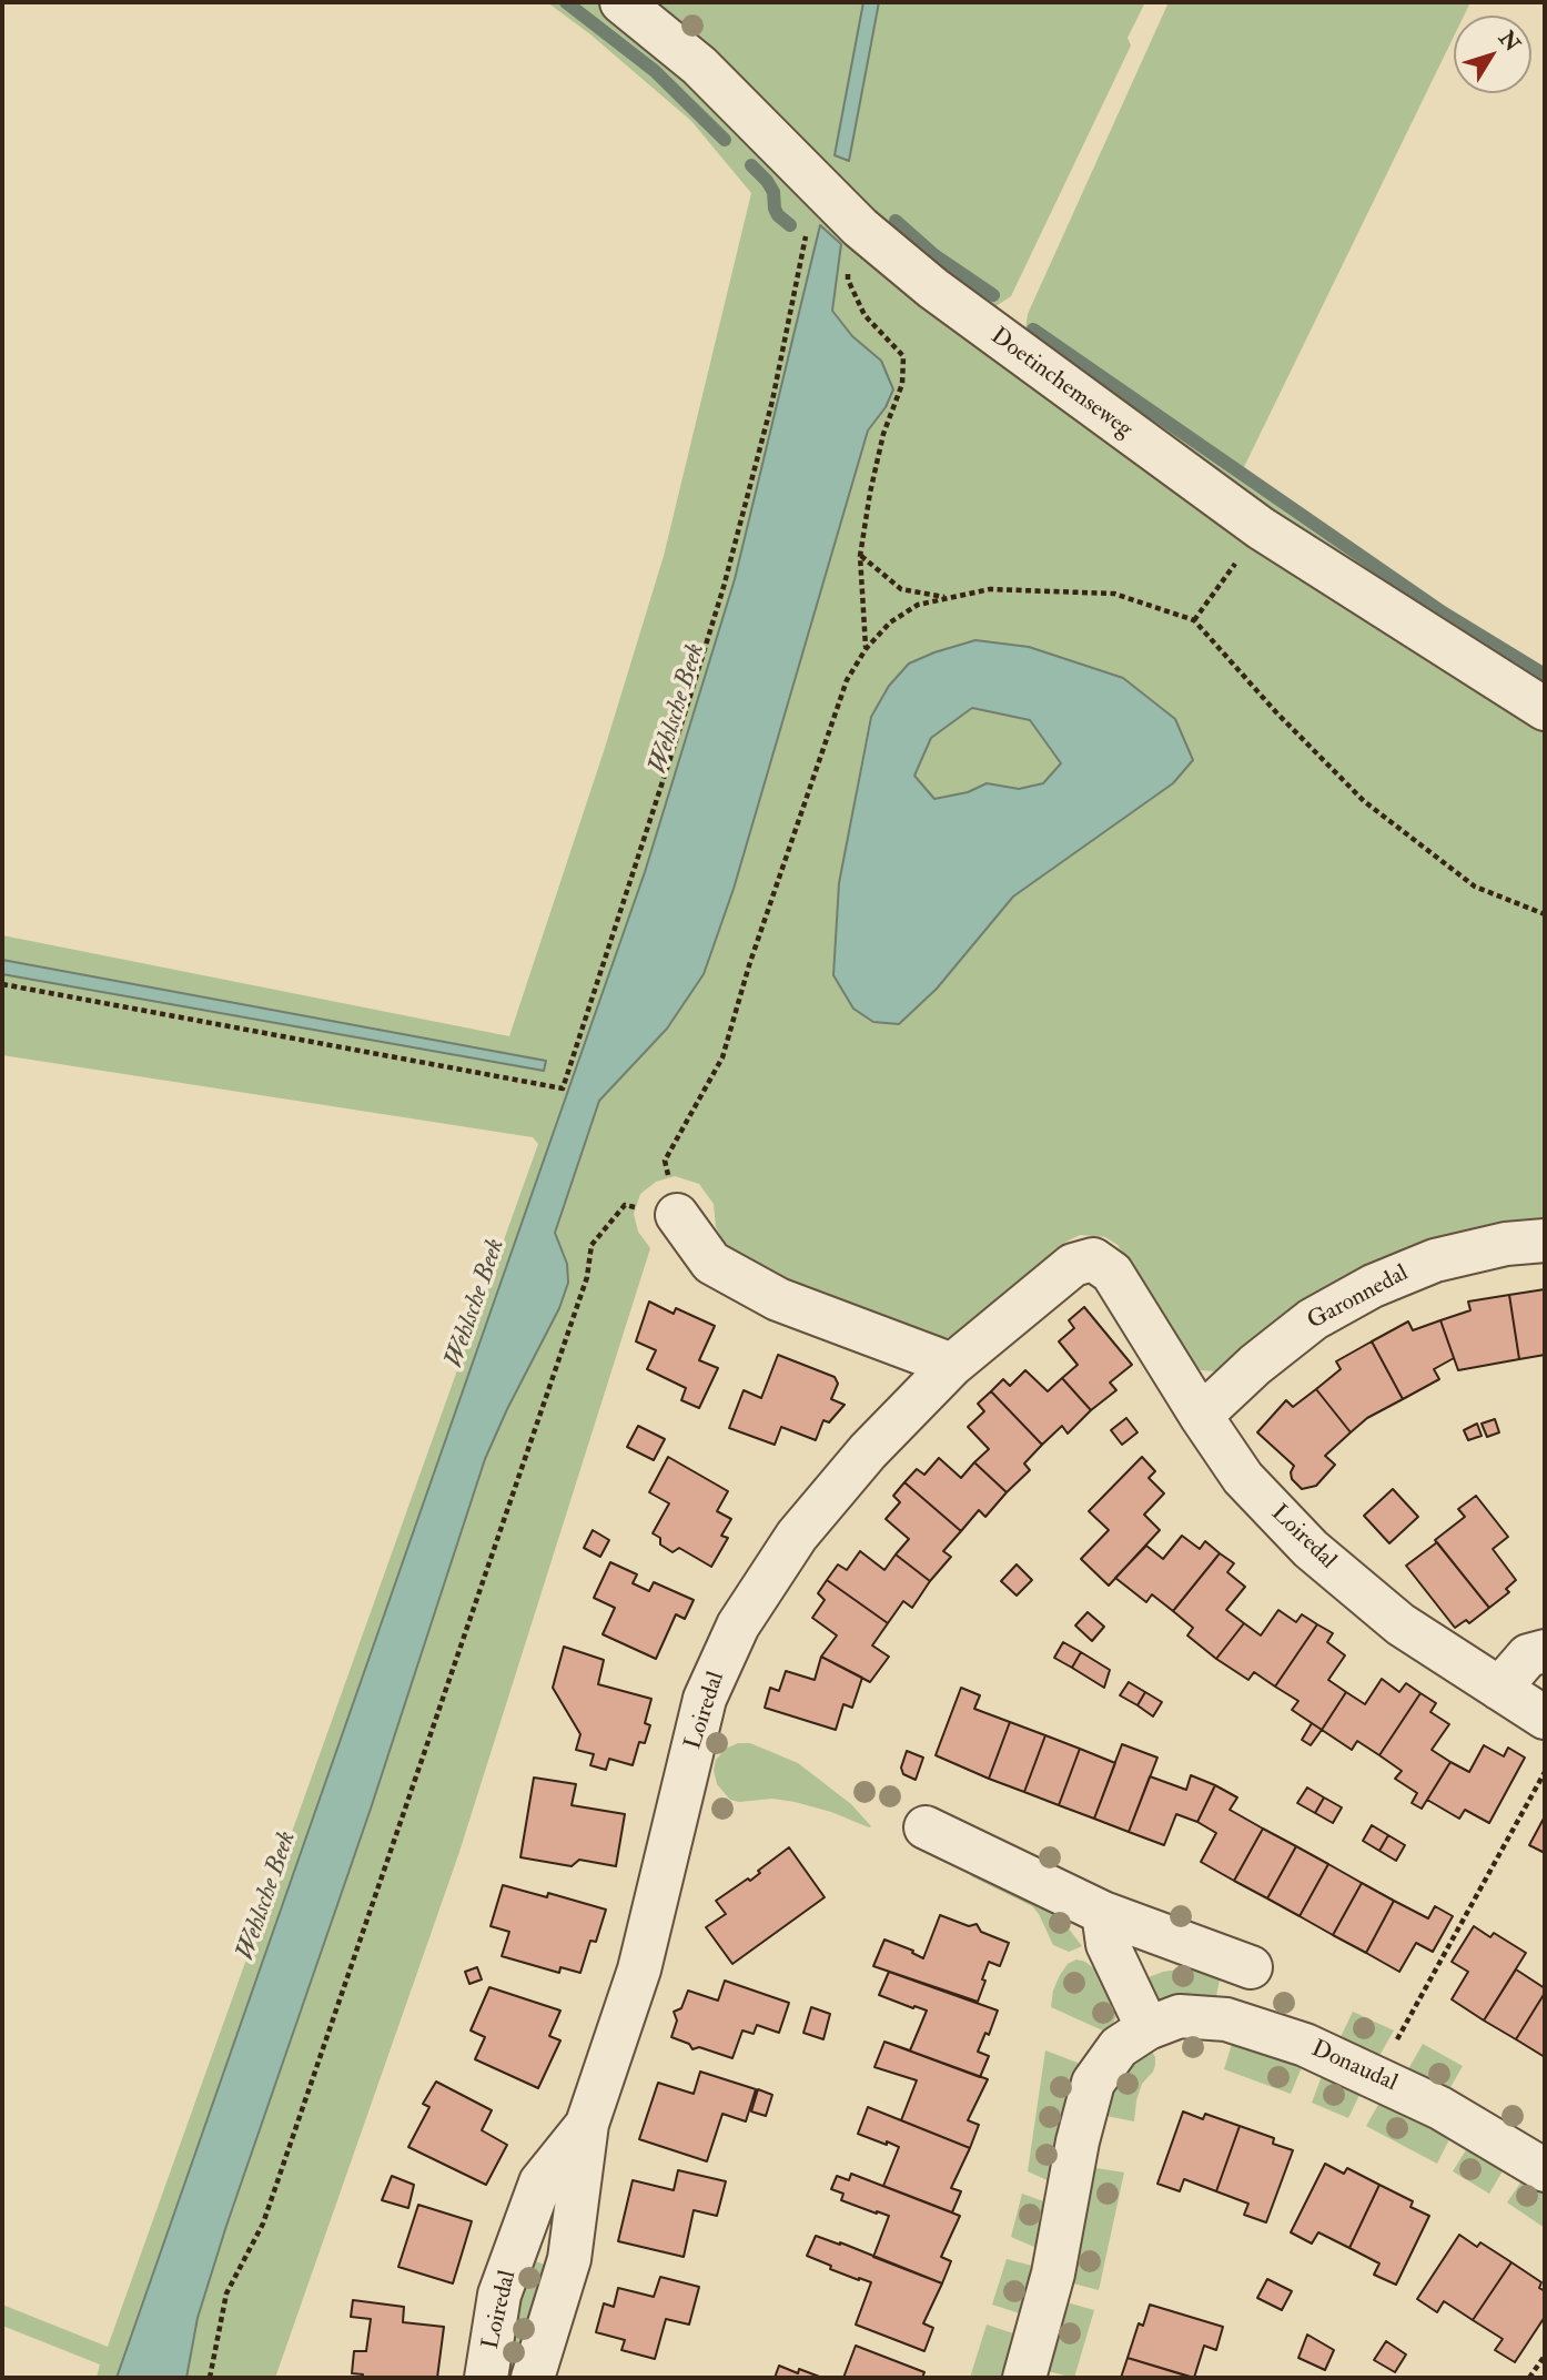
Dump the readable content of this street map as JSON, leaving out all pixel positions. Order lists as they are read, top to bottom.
{
  "streets": {
    "street": [
      "Doetinchemseweg",
      "Garonnedal",
      "Loiredal",
      "Donaudal"
    ]
  },
  "crossings": [
    ["Garonnedal", "Loiredal"]
  ],
  "water": ["Wehlsche Beek"],
  "north": "top right"
}
